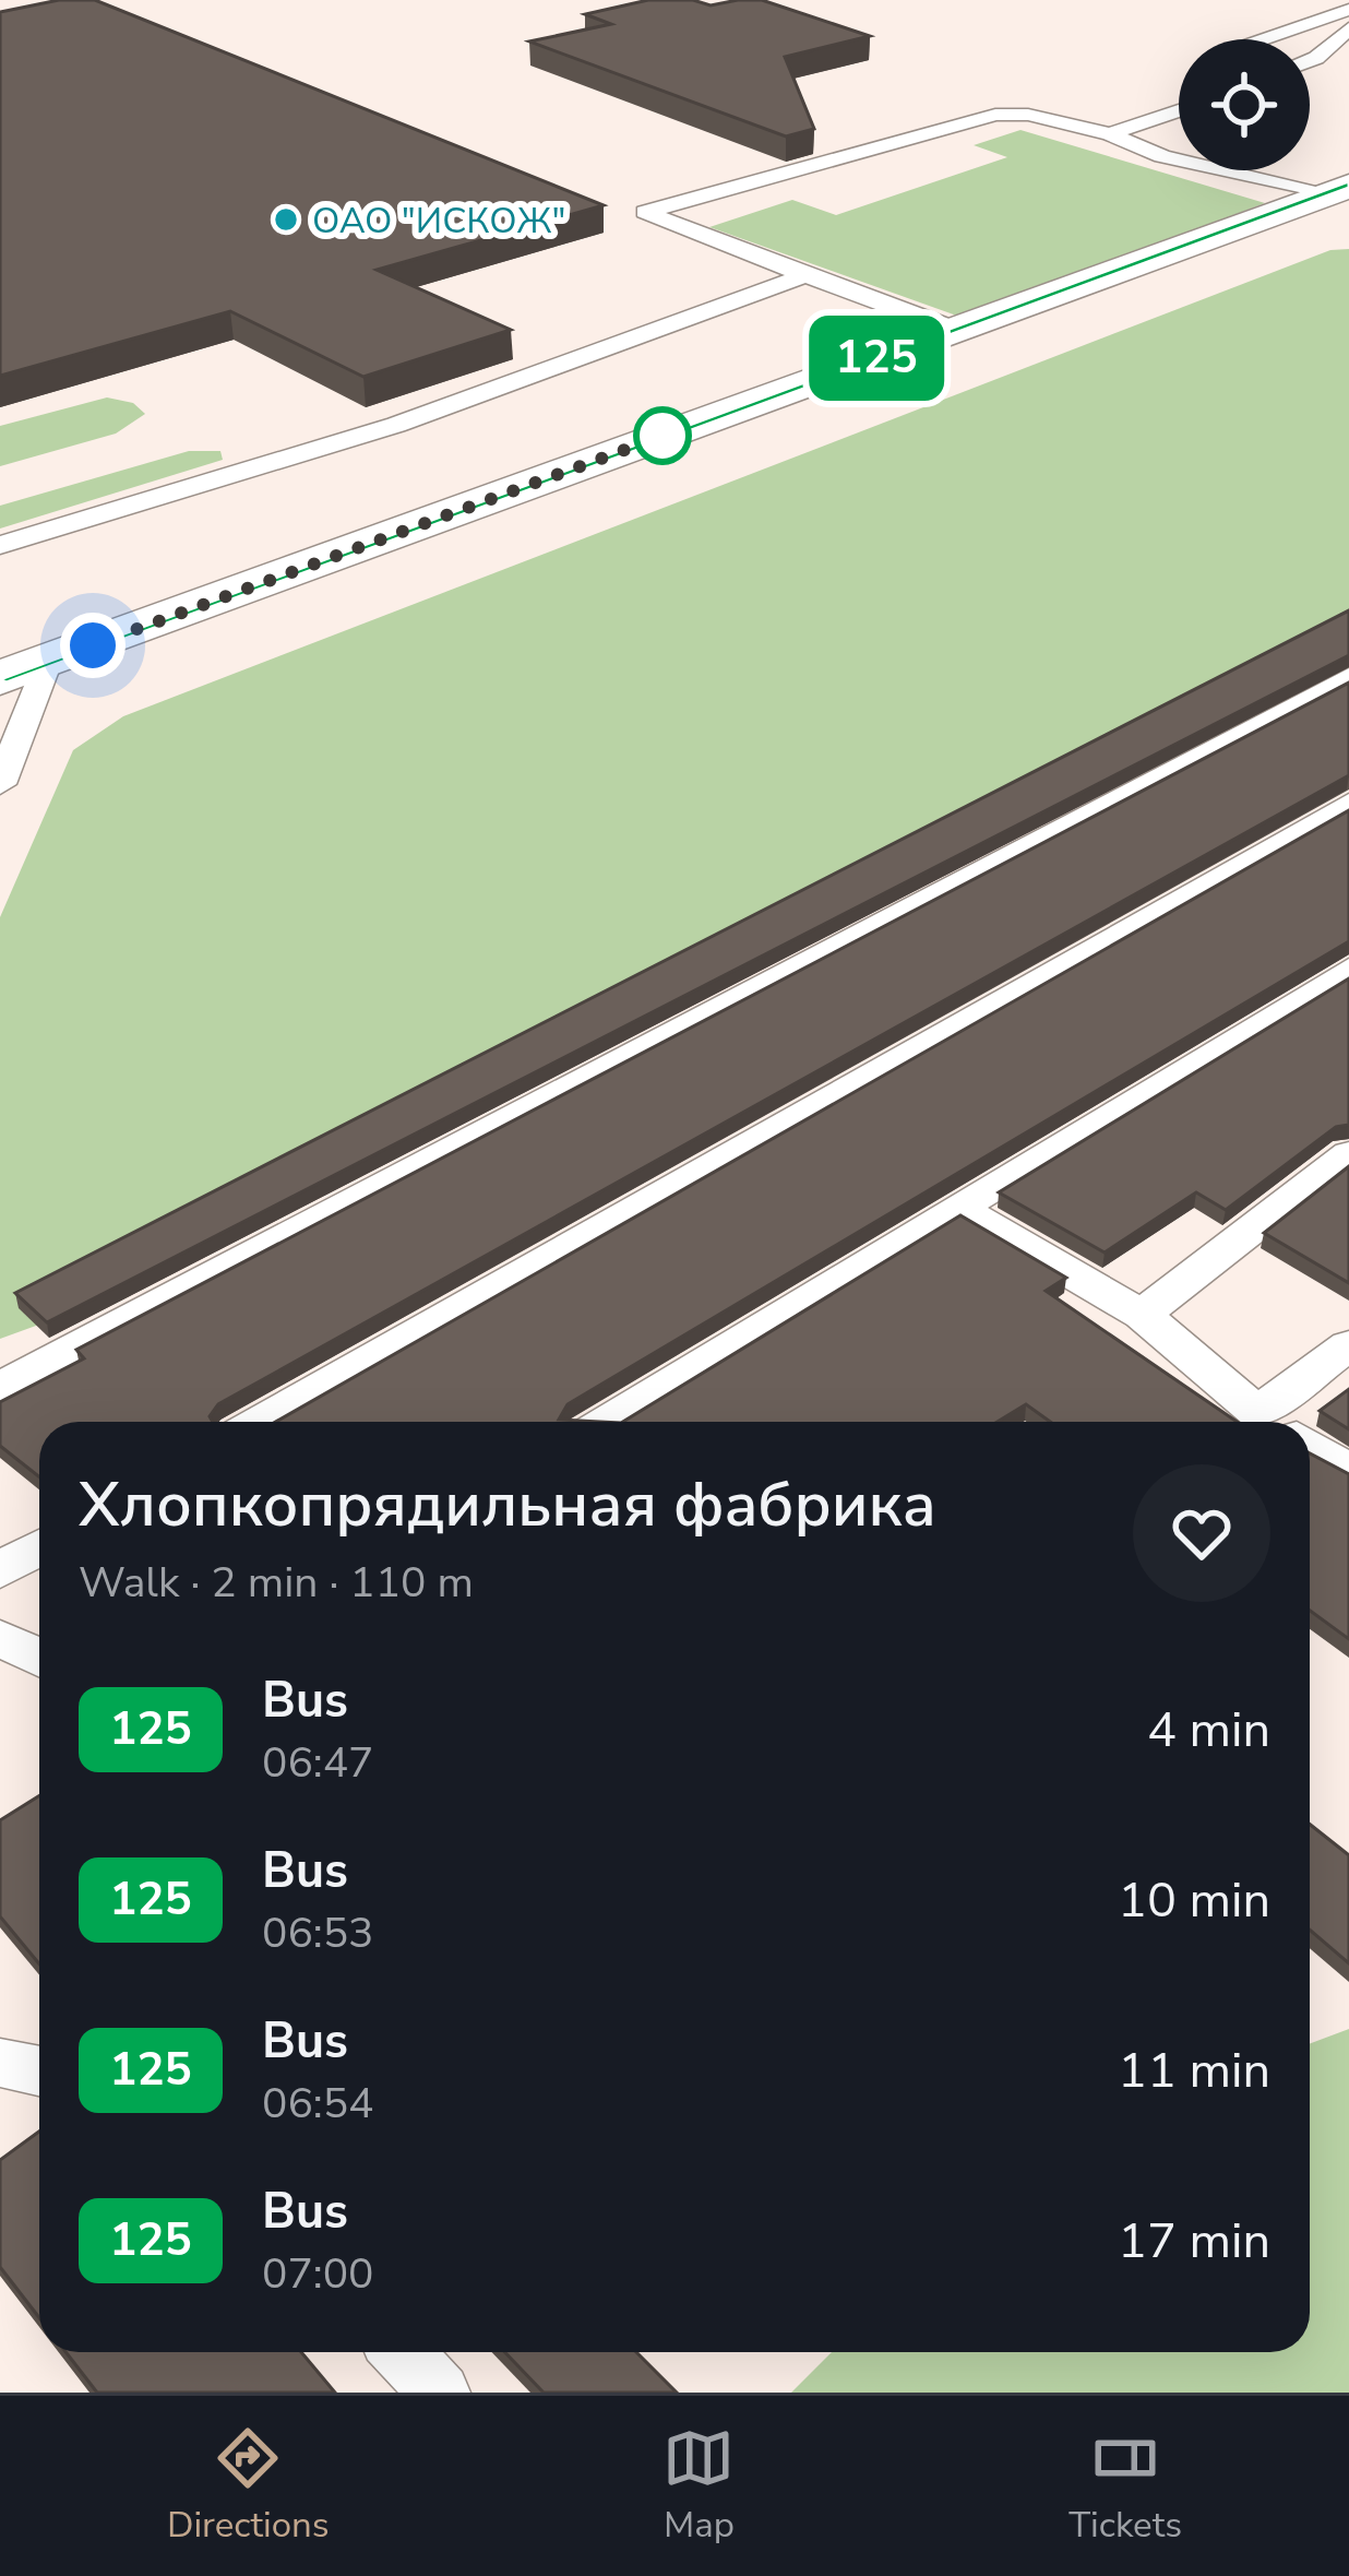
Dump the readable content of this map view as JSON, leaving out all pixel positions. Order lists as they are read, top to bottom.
{
  "places": ["ОАО \"ИСКОЖ\""],
  "lines": ["bus line 125"],
  "page": {
    "on_map": "125",
    "heading": ["Хлопкопрядильная фабрика", "Walk · 2 min · 110 m"],
    "list": [
      {
        "mark": "125",
        "name": "Bus",
        "note": "06:47",
        "value": "4 min"
      },
      {
        "mark": "125",
        "name": "Bus",
        "note": "06:53",
        "value": "10 min"
      },
      {
        "mark": "125",
        "name": "Bus",
        "note": "06:54",
        "value": "11 min"
      },
      {
        "mark": "125",
        "name": "Bus",
        "note": "07:00",
        "value": "17 min"
      }
    ],
    "tabs": ["Directions", "Map", "Tickets"]
  }
}
